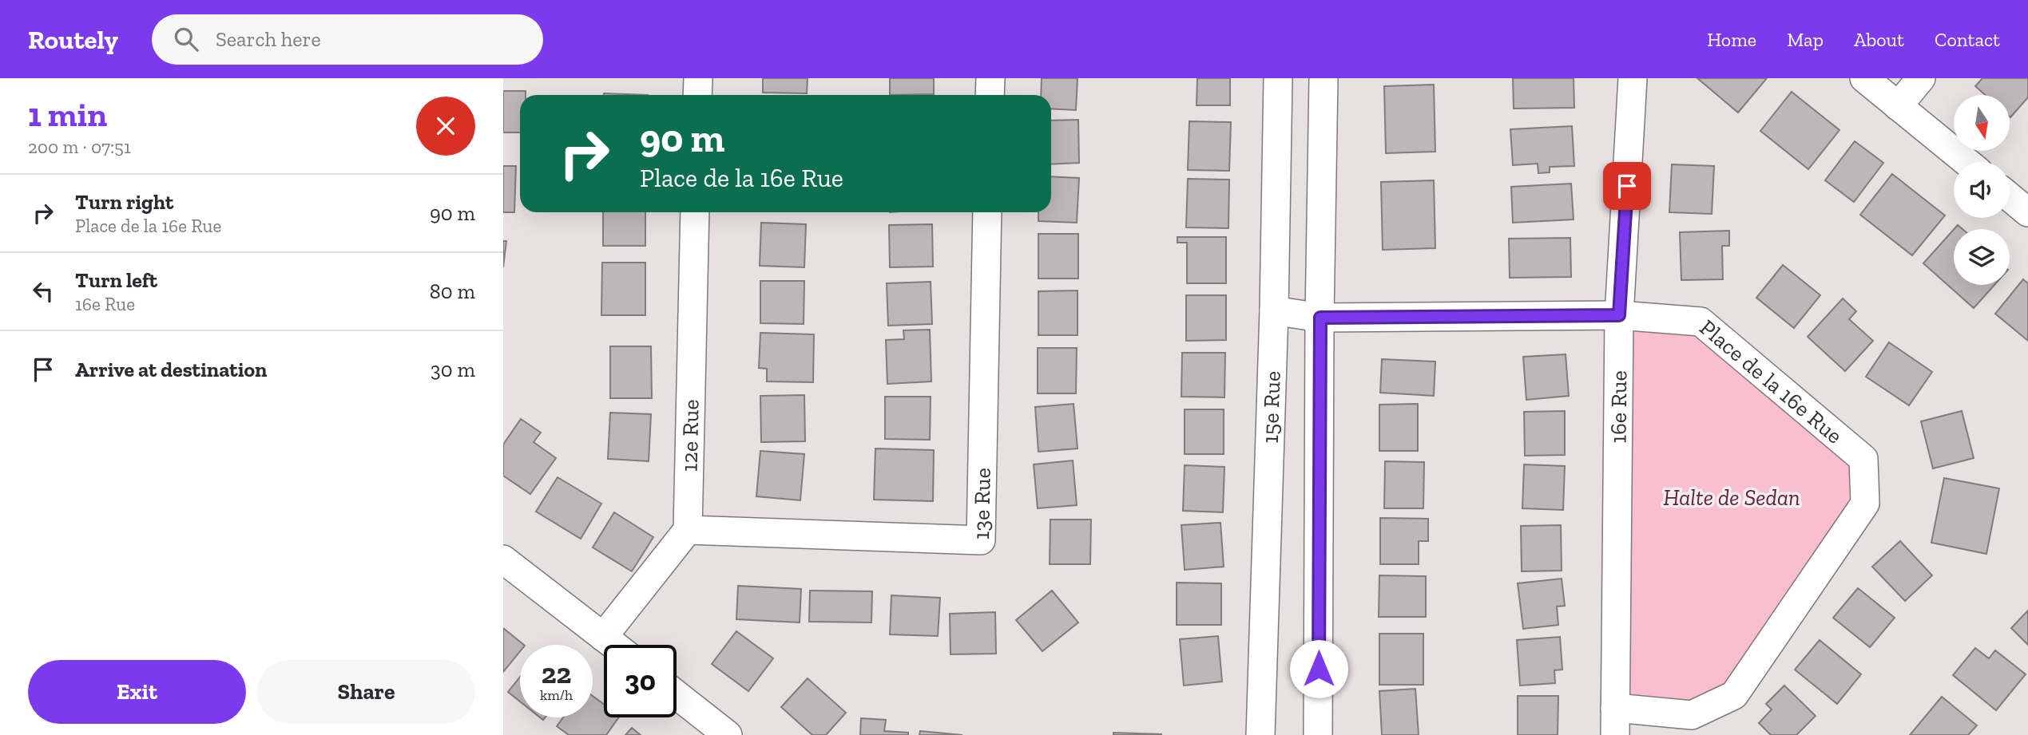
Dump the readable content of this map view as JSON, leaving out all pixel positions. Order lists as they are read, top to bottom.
{
  "streets": {
    "street": [
      "Place de la 16e Rue",
      "16e Rue",
      "15e Rue",
      "12e Rue",
      "13e Rue"
    ]
  },
  "crossings": [
    ["Place de la 16e Rue", "16e Rue"],
    ["Place de la 16e Rue", "15e Rue"],
    ["12e Rue", "13e Rue"]
  ],
  "parks": ["Halte de Sedan"],
  "north": "bottom",
  "page": {
    "header": "Routely",
    "search": "Search here",
    "nav": [
      "Home",
      "Map",
      "About",
      "Contact"
    ],
    "heading": ["1 min", "200 m · 07:51"],
    "turn": ["90 m", "Place de la 16e Rue"],
    "list": [
      {
        "name": "Turn right",
        "note": "Place de la 16e Rue",
        "value": "90 m"
      },
      {
        "name": "Turn left",
        "note": "16e Rue",
        "value": "80 m"
      },
      {
        "name": "Arrive at destination",
        "value": "30 m"
      }
    ],
    "speed": "22 km/h",
    "limit": "30",
    "buttons": ["Exit", "Share"]
  }
}
